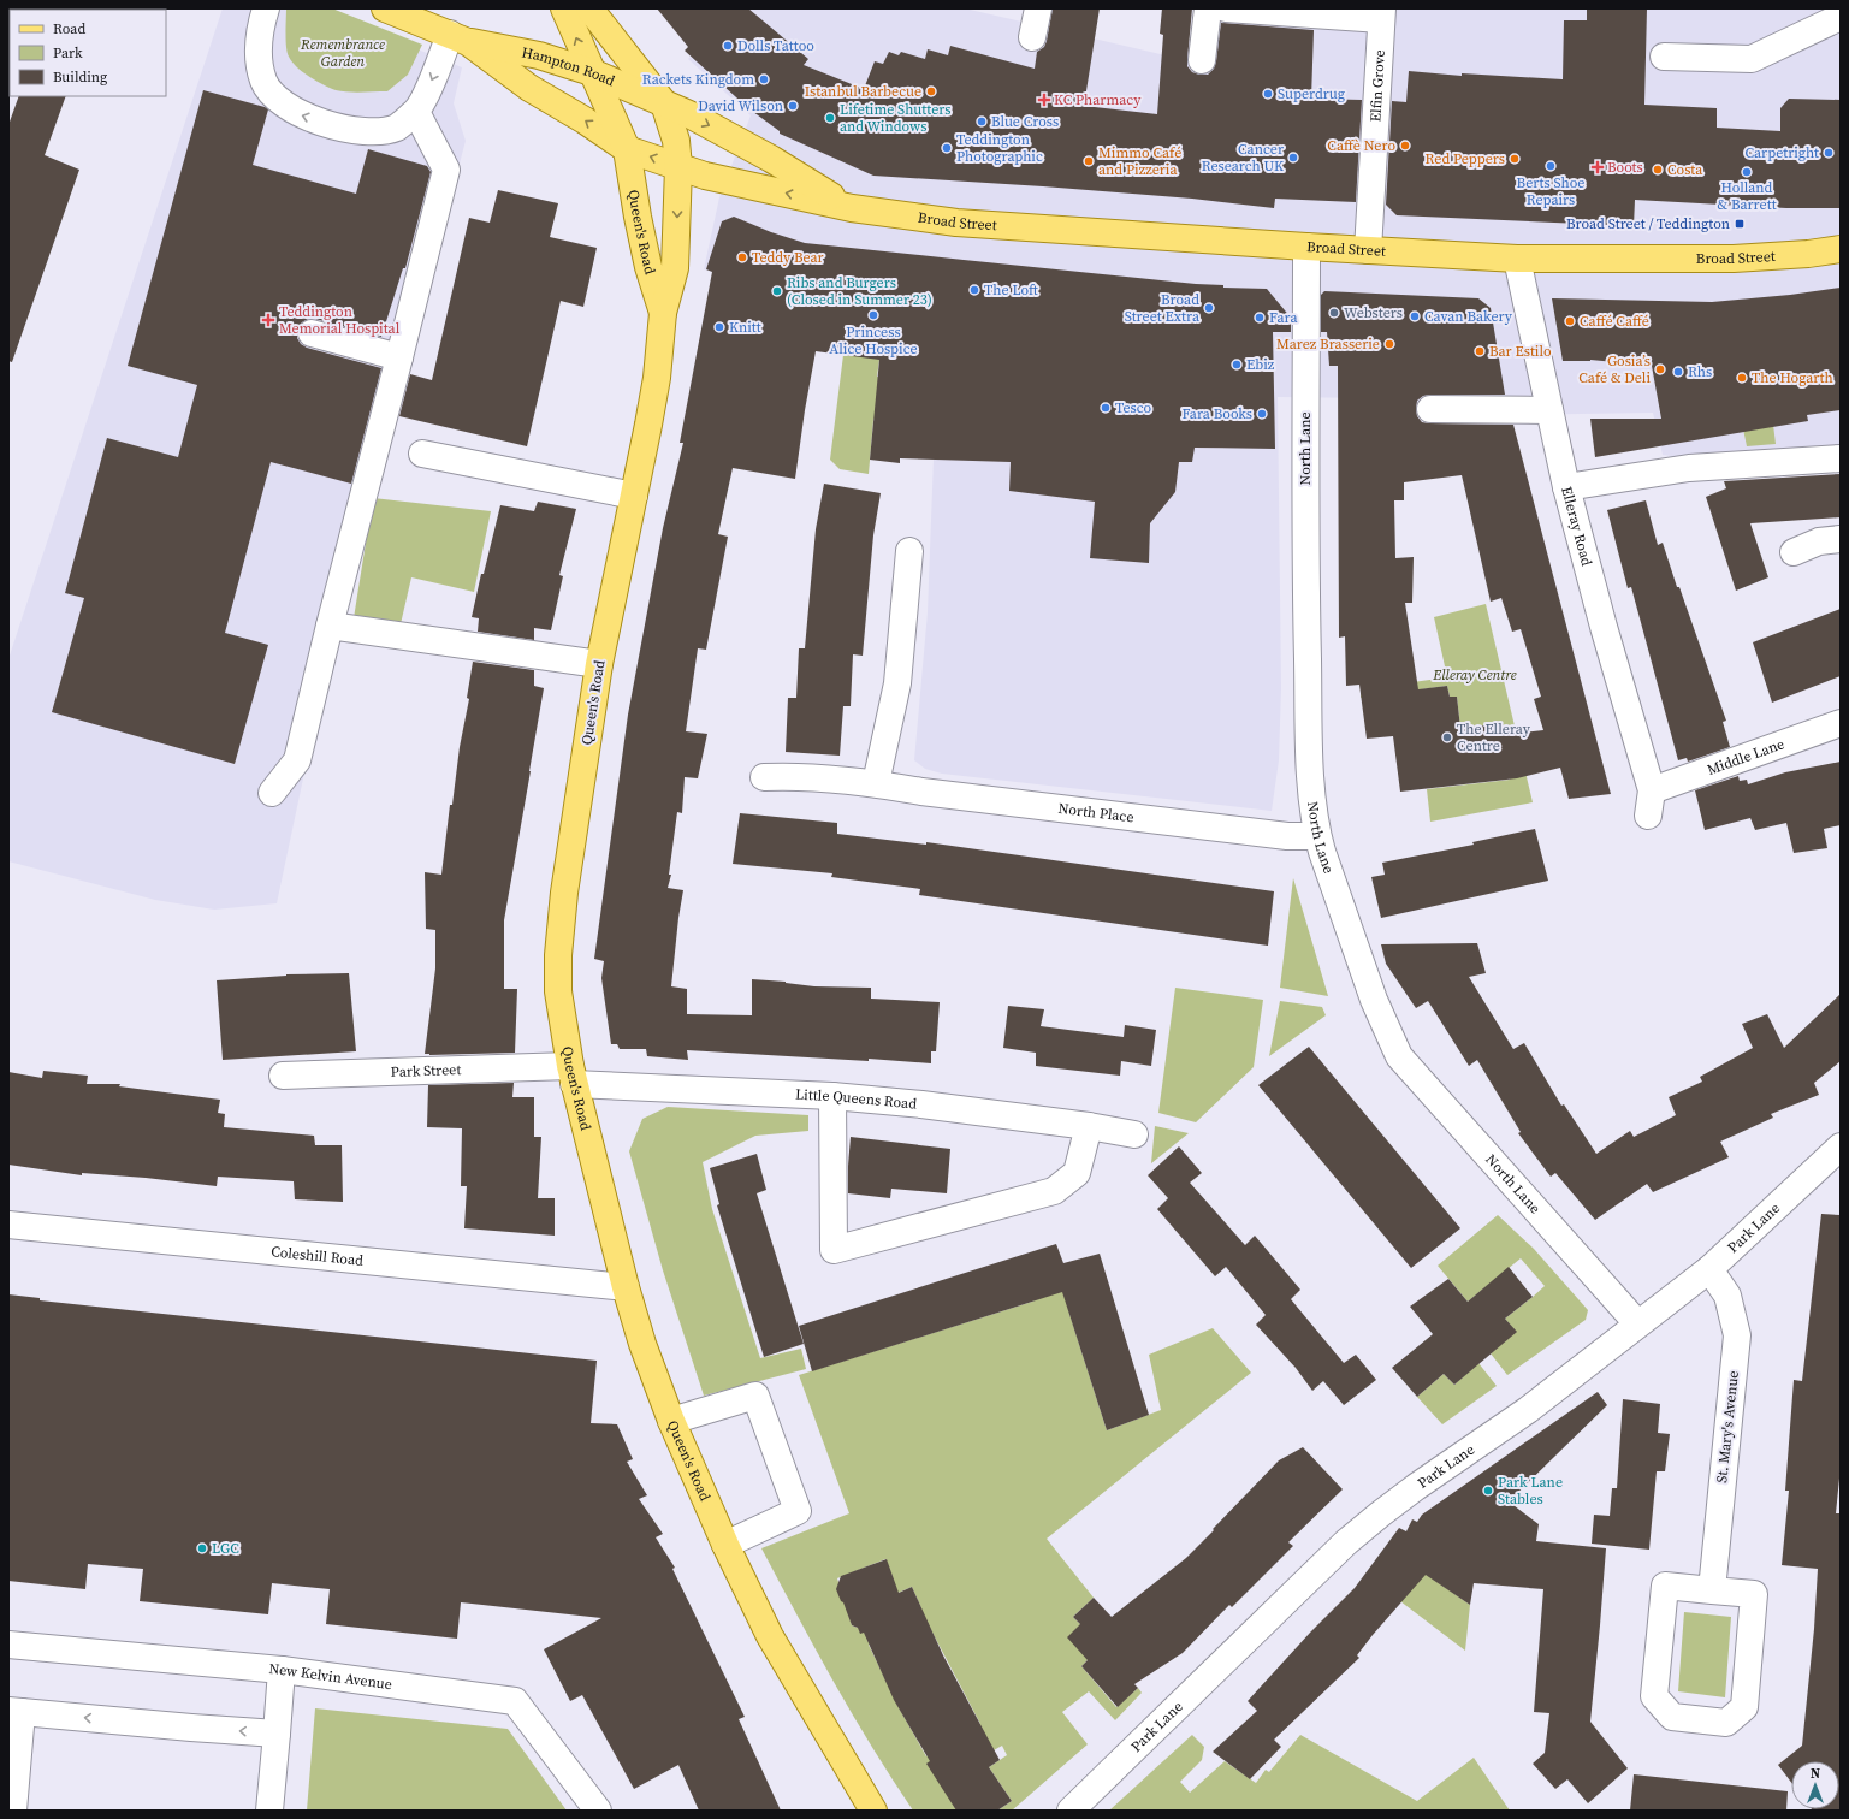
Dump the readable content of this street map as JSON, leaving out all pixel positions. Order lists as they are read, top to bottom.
{
  "streets": {
    "main road": ["Hampton Road", "Broad Street", "Queen's Road"],
    "street": [
      "Elfin Grove",
      "North Lane",
      "Elleray Road",
      "Middle Lane",
      "North Place",
      "Park Street",
      "Little Queens Road",
      "Park Lane",
      "Coleshill Road",
      "St. Mary's Avenue",
      "New Kelvin Avenue"
    ]
  },
  "crossings": [
    ["Hampton Road", "Broad Street"],
    ["Hampton Road", "Queen's Road"],
    ["Elfin Grove", "Broad Street"],
    ["Broad Street", "Queen's Road"],
    ["Broad Street", "North Lane"],
    ["Broad Street", "Elleray Road"],
    ["Queen's Road", "Park Street"],
    ["Queen's Road", "Little Queens Road"],
    ["Queen's Road", "Coleshill Road"],
    ["North Lane", "North Place"],
    ["North Lane", "Park Lane"],
    ["Elleray Road", "Middle Lane"],
    ["Park Street", "Little Queens Road"],
    ["Park Lane", "St. Mary's Avenue"]
  ],
  "parks": ["Remembrance Garden", "Elleray Centre"],
  "places": {
    "other": [
      "Dolls Tattoo",
      "Rackets Kingdom",
      "Istanbul Barbecue",
      "Superdrug",
      "David Wilson",
      "Lifetime Shutters and Windows",
      "Blue Cross",
      "Caffè Nero",
      "Teddington Photographic",
      "Carpetright",
      "Cancer Research UK",
      "Red Peppers",
      "Mimmo Café and Pizzeria",
      "Berts Shoe Repairs",
      "Costa",
      "Holland & Barrett",
      "Teddy Bear",
      "The Loft",
      "Ribs and Burgers (Closed in Summer 23)",
      "Broad Street Extra",
      "Websters",
      "Princess Alice Hospice",
      "Cavan Bakery",
      "Fara",
      "Caffé Caffé",
      "Knitt",
      "Marez Brasserie",
      "Bar Estilo",
      "Ebiz",
      "Gosia’s Café & Deli",
      "Rhs",
      "The Hogarth",
      "Tesco",
      "Fara Books",
      "The Elleray Centre",
      "Park Lane Stables",
      "LGC"
    ],
    "health": ["KC Pharmacy", "Boots", "Teddington Memorial Hospital"],
    "transit": ["Broad Street / Teddington"]
  },
  "legend": ["Road", "Park", "Building"],
  "north": "top"
}
